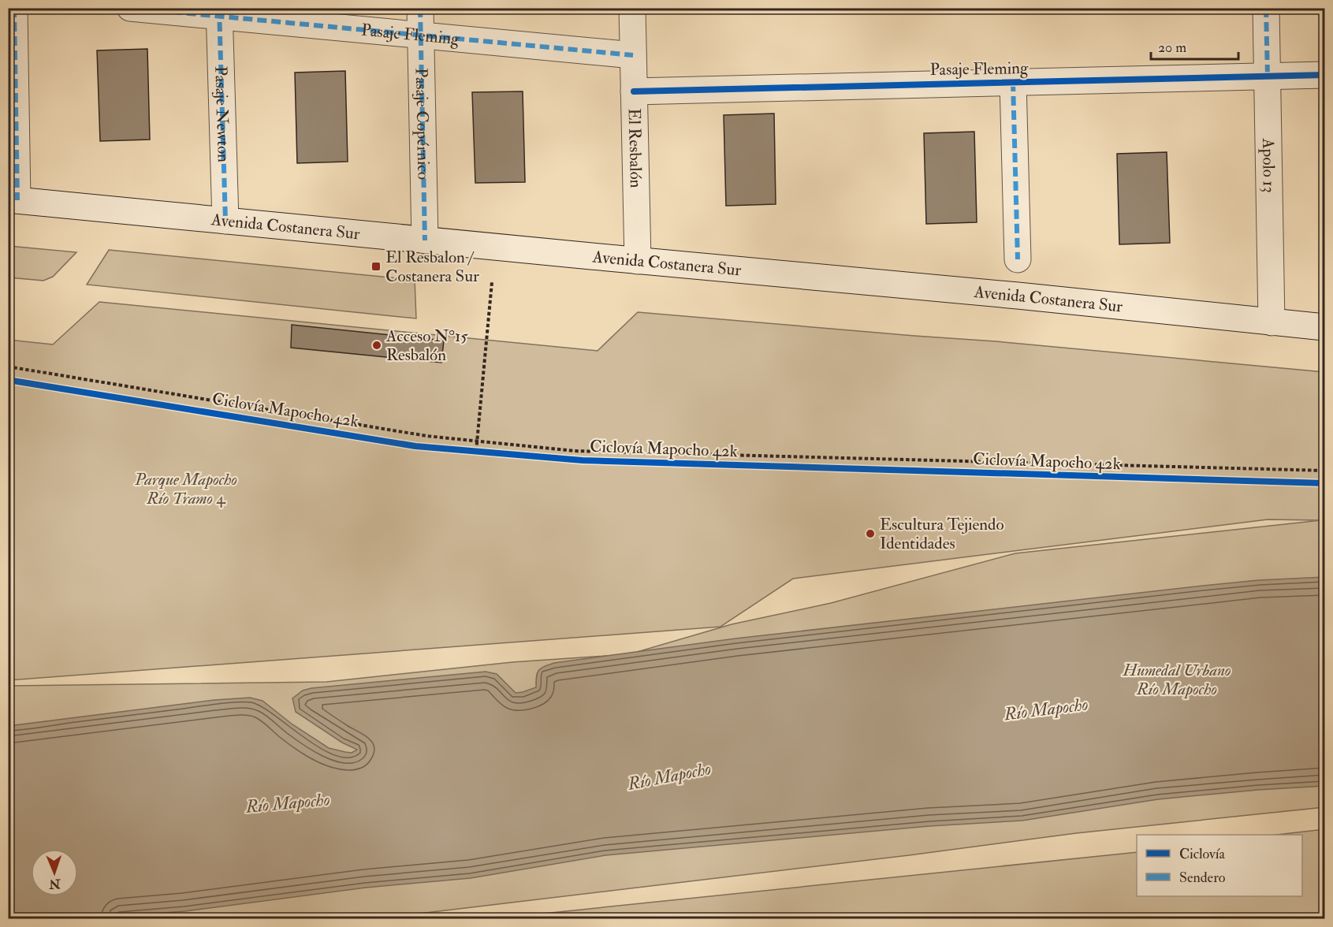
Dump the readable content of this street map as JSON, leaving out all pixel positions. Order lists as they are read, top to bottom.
{
  "streets": {
    "street": [
      "Pasaje Fleming",
      "Pasaje Newton",
      "Pasaje Copérnico",
      "El Resbalón",
      "Apolo 13",
      "Avenida Costanera Sur"
    ],
    "cycle path": ["Ciclovía Mapocho 42k"]
  },
  "crossings": [
    ["Pasaje Fleming", "Pasaje Newton"],
    ["Pasaje Fleming", "Pasaje Copérnico"],
    ["Pasaje Fleming", "El Resbalón"],
    ["Pasaje Fleming", "Apolo 13"],
    ["Pasaje Newton", "Avenida Costanera Sur"],
    ["Pasaje Copérnico", "Avenida Costanera Sur"],
    ["El Resbalón", "Avenida Costanera Sur"],
    ["Apolo 13", "Avenida Costanera Sur"]
  ],
  "water": ["Río Mapocho"],
  "parks": ["Parque Mapocho Río Tramo 4", "Humedal Urbano Río Mapocho"],
  "places": {
    "transit": ["El Resbalon / Costanera Sur"],
    "other": ["Acceso N°15 Resbalón", "Escultura Tejiendo Identidades"]
  },
  "legend": ["Ciclovía", "Sendero"],
  "scale_bar": "20 m",
  "north": "bottom"
}
